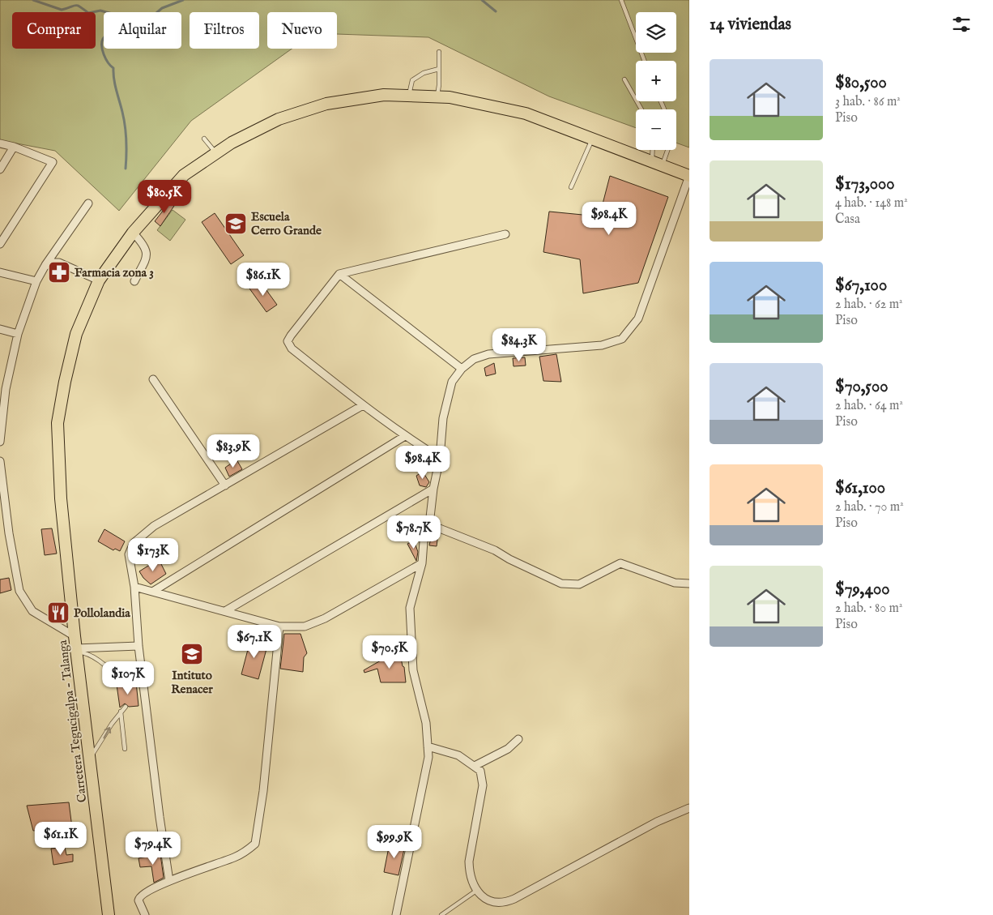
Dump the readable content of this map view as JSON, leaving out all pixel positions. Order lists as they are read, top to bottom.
{
  "streets": {
    "main road": ["Carretera Tegucigalpa - Talanga"]
  },
  "places": {
    "school or university": ["Escuela Cerro Grande", "Intituto Renacer"],
    "pharmacy": ["Farmacia zona 3"],
    "restaurant": ["Pollolandia"]
  },
  "page": {
    "heading": "14 viviendas",
    "map_buttons": ["+", "−"],
    "chip": [
      "Comprar",
      "Alquilar",
      "Filtros",
      "Nuevo"
    ],
    "list": [
      {
        "name": "$80,500",
        "note": "3 hab. · 86 m² · Piso"
      },
      {
        "name": "$173,000",
        "note": "4 hab. · 148 m² · Casa"
      },
      {
        "name": "$67,100",
        "note": "2 hab. · 62 m² · Piso"
      },
      {
        "name": "$70,500",
        "note": "2 hab. · 64 m² · Piso"
      },
      {
        "name": "$61,100",
        "note": "2 hab. · 70 m² · Piso"
      },
      {
        "name": "$79,400",
        "note": "2 hab. · 80 m² · Piso"
      }
    ],
    "price": [
      "$80.5K",
      "$98.4K",
      "$86.1K",
      "$84.3K",
      "$83.9K",
      "$98.4K",
      "$78.7K",
      "$173K",
      "$67.1K",
      "$70.5K",
      "$107K",
      "$61.1K",
      "$99.9K",
      "$79.4K"
    ]
  }
}
